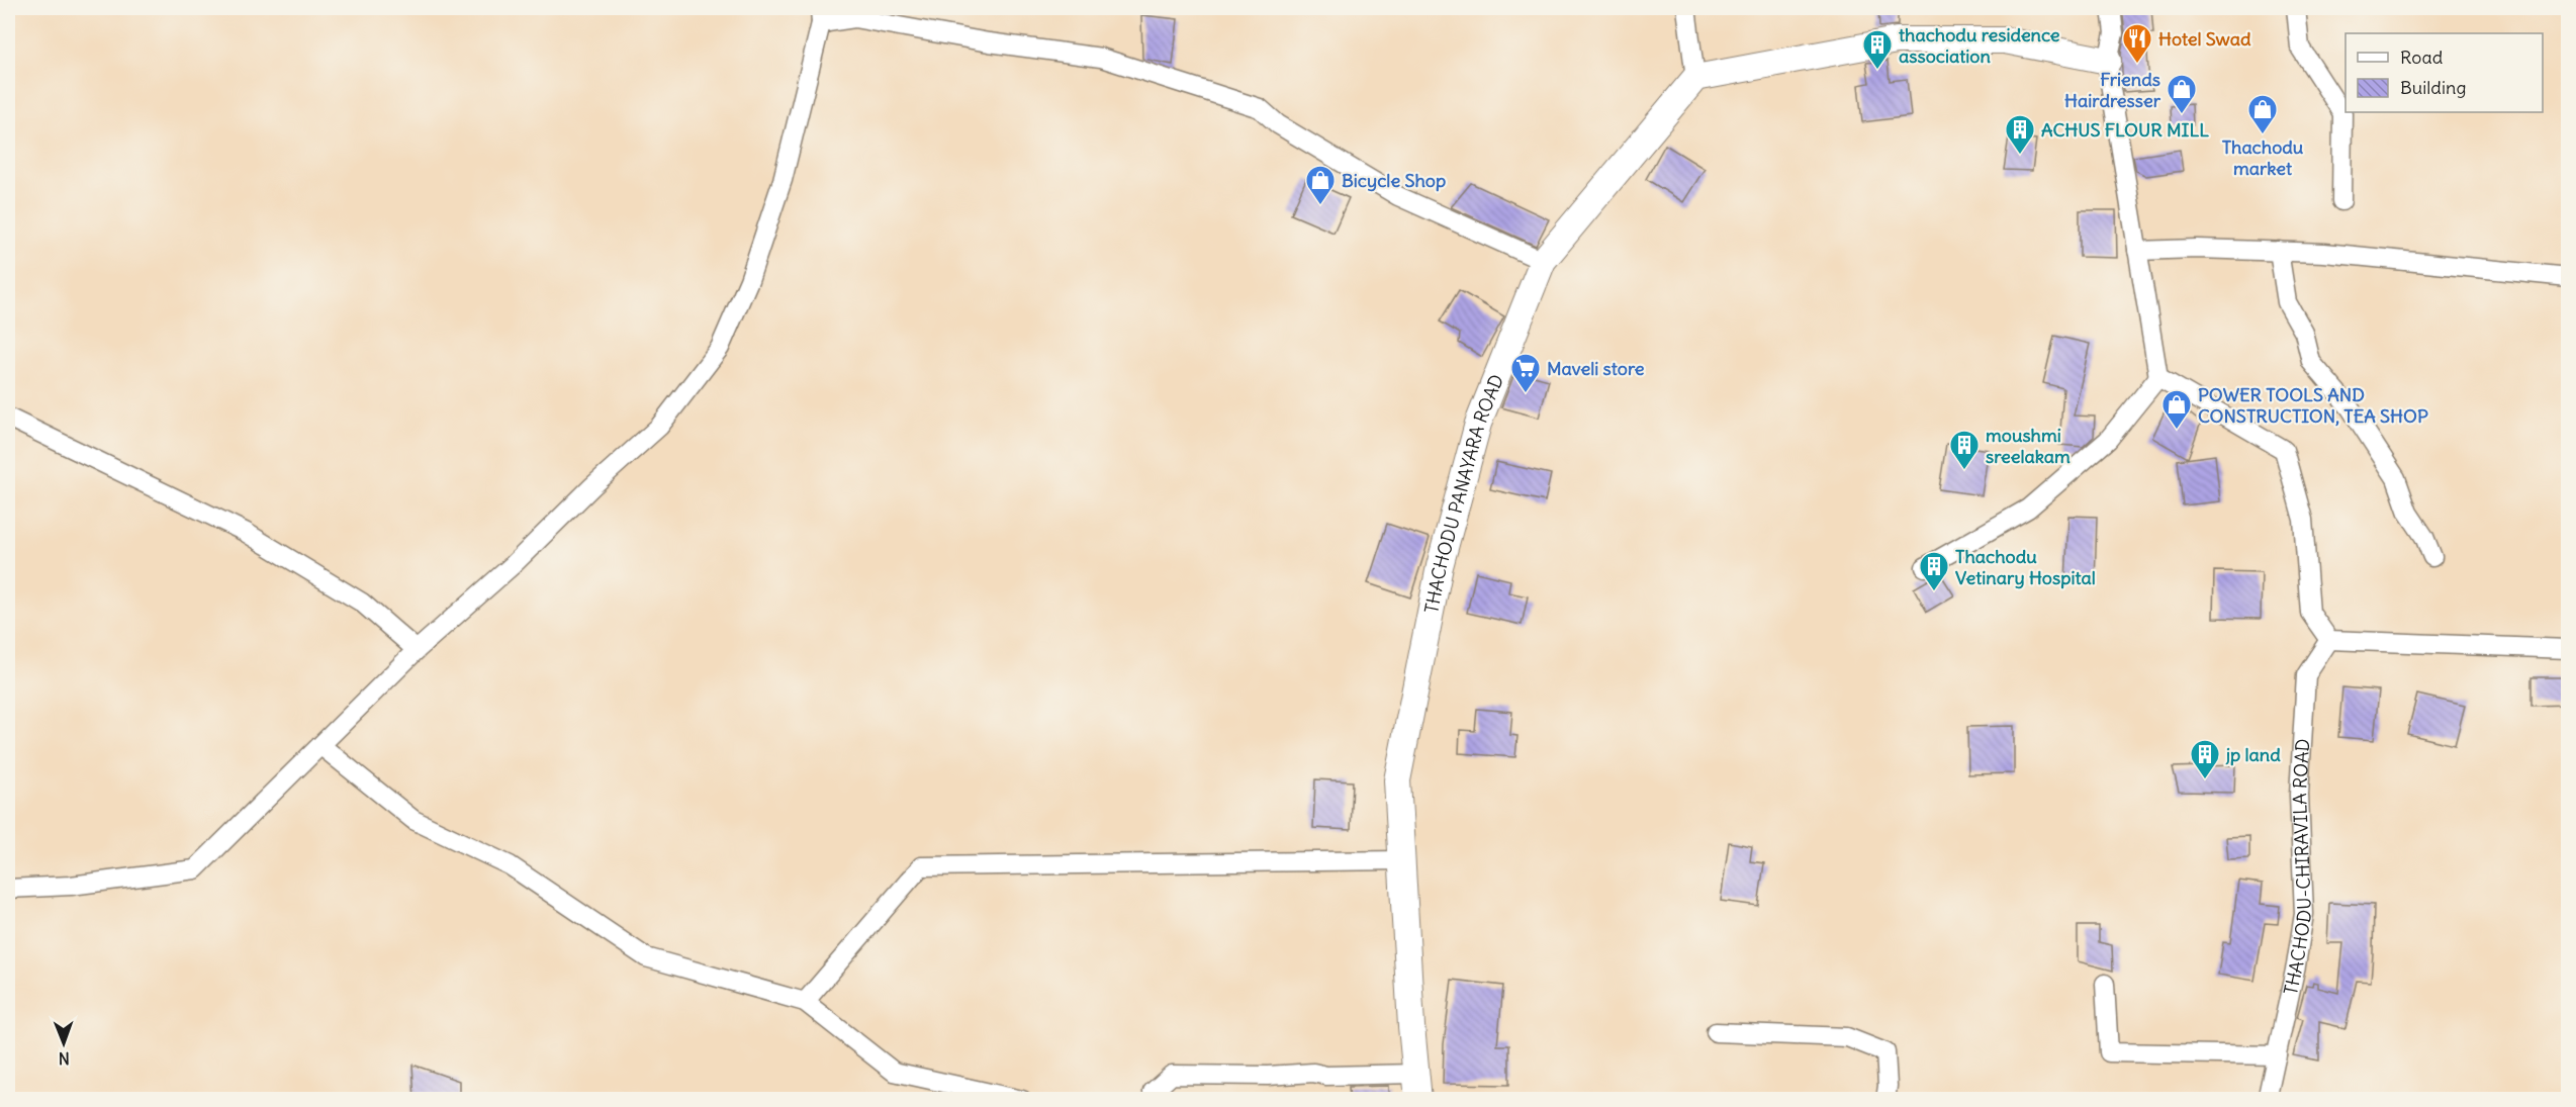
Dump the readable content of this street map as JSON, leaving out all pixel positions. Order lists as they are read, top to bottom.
{
  "streets": {
    "main road": ["THACHODU PANAYARA ROAD"],
    "street": ["THACHODU-CHIRAVILA ROAD"]
  },
  "places": {
    "restaurant": ["Hotel Swad"],
    "building": [
      "thachodu residence association",
      "ACHUS FLOUR MILL",
      "moushmi sreelakam",
      "Thachodu Vetinary Hospital",
      "jp land"
    ],
    "shop": [
      "Friends Hairdresser",
      "Thachodu market",
      "Bicycle Shop",
      "POWER TOOLS AND CONSTRUCTION, TEA SHOP"
    ],
    "supermarket": ["Maveli store"]
  },
  "legend": ["Road", "Building"],
  "north": "bottom"
}
